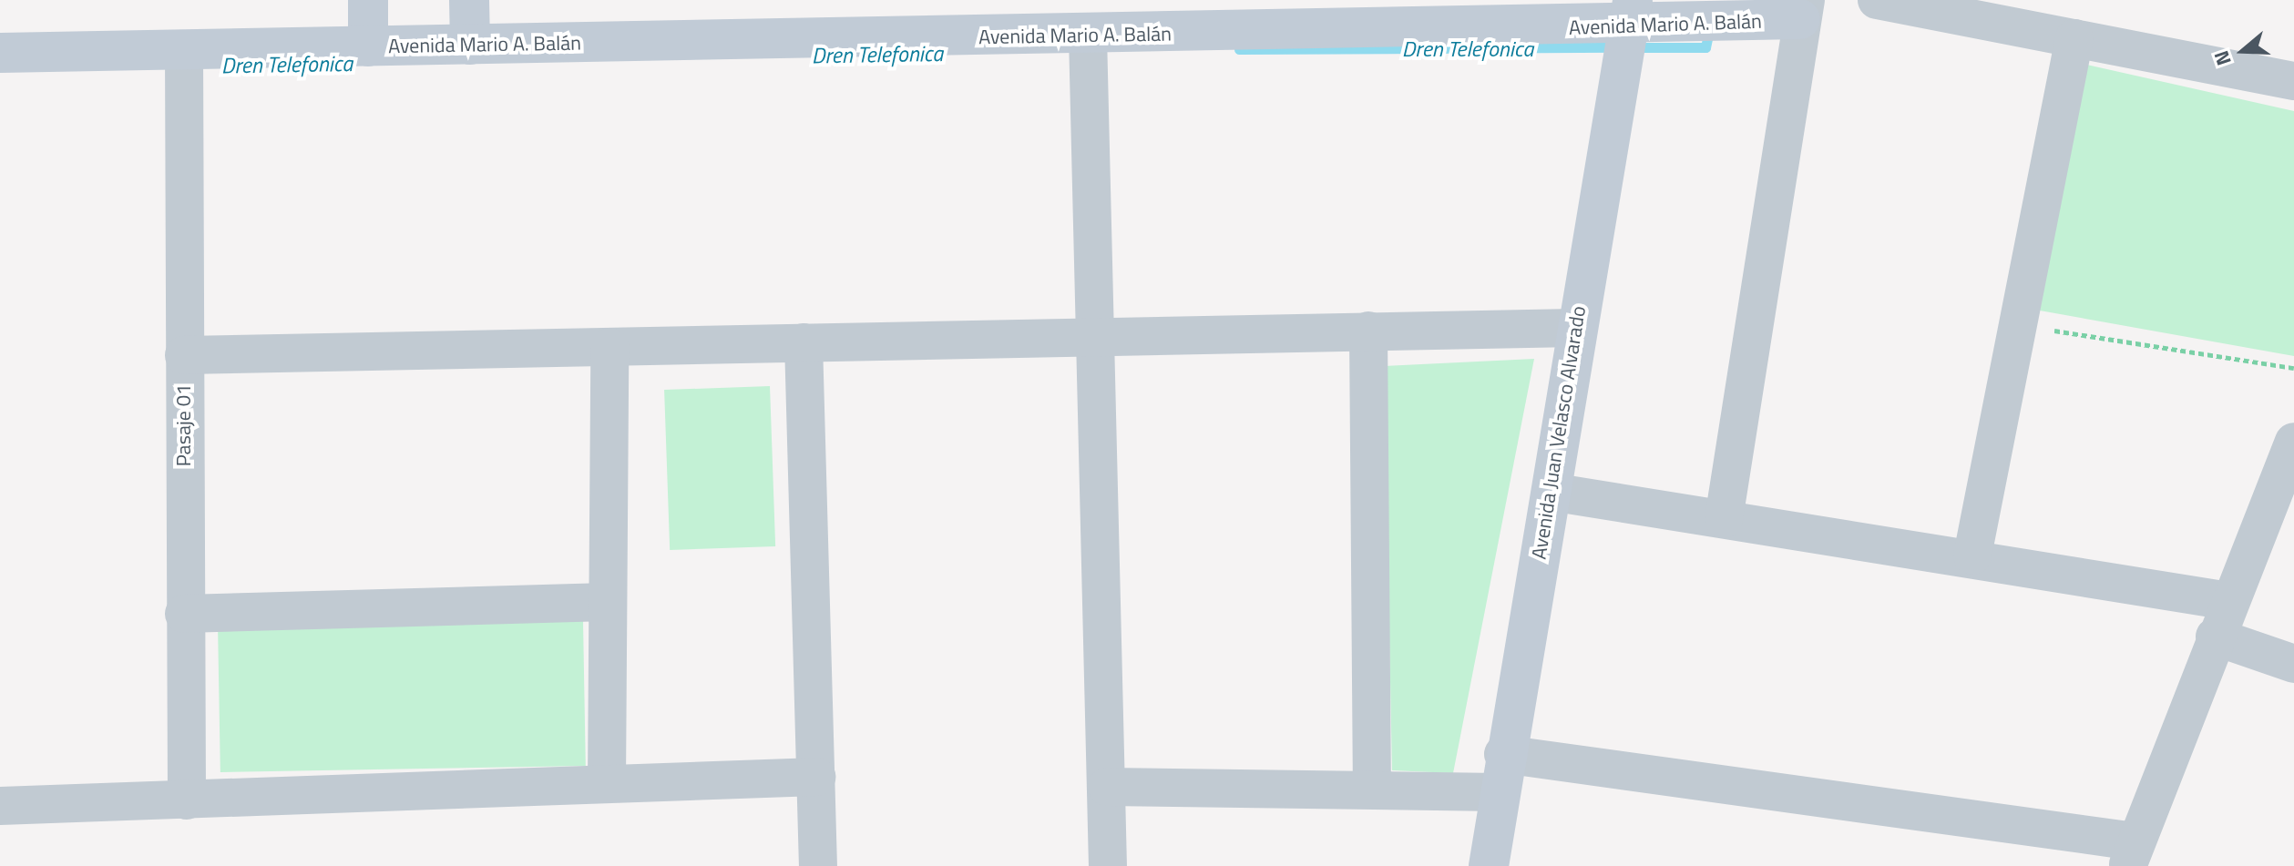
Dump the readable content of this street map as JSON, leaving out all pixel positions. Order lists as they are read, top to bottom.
{
  "streets": {
    "street": ["Avenida Mario A. Balán", "Pasaje 01", "Avenida Juan Velasco Alvarado"]
  },
  "crossings": [
    ["Avenida Mario A. Balán", "Pasaje 01"],
    ["Avenida Mario A. Balán", "Avenida Juan Velasco Alvarado"]
  ],
  "water": ["Dren Telefonica"],
  "north": "left"
}
